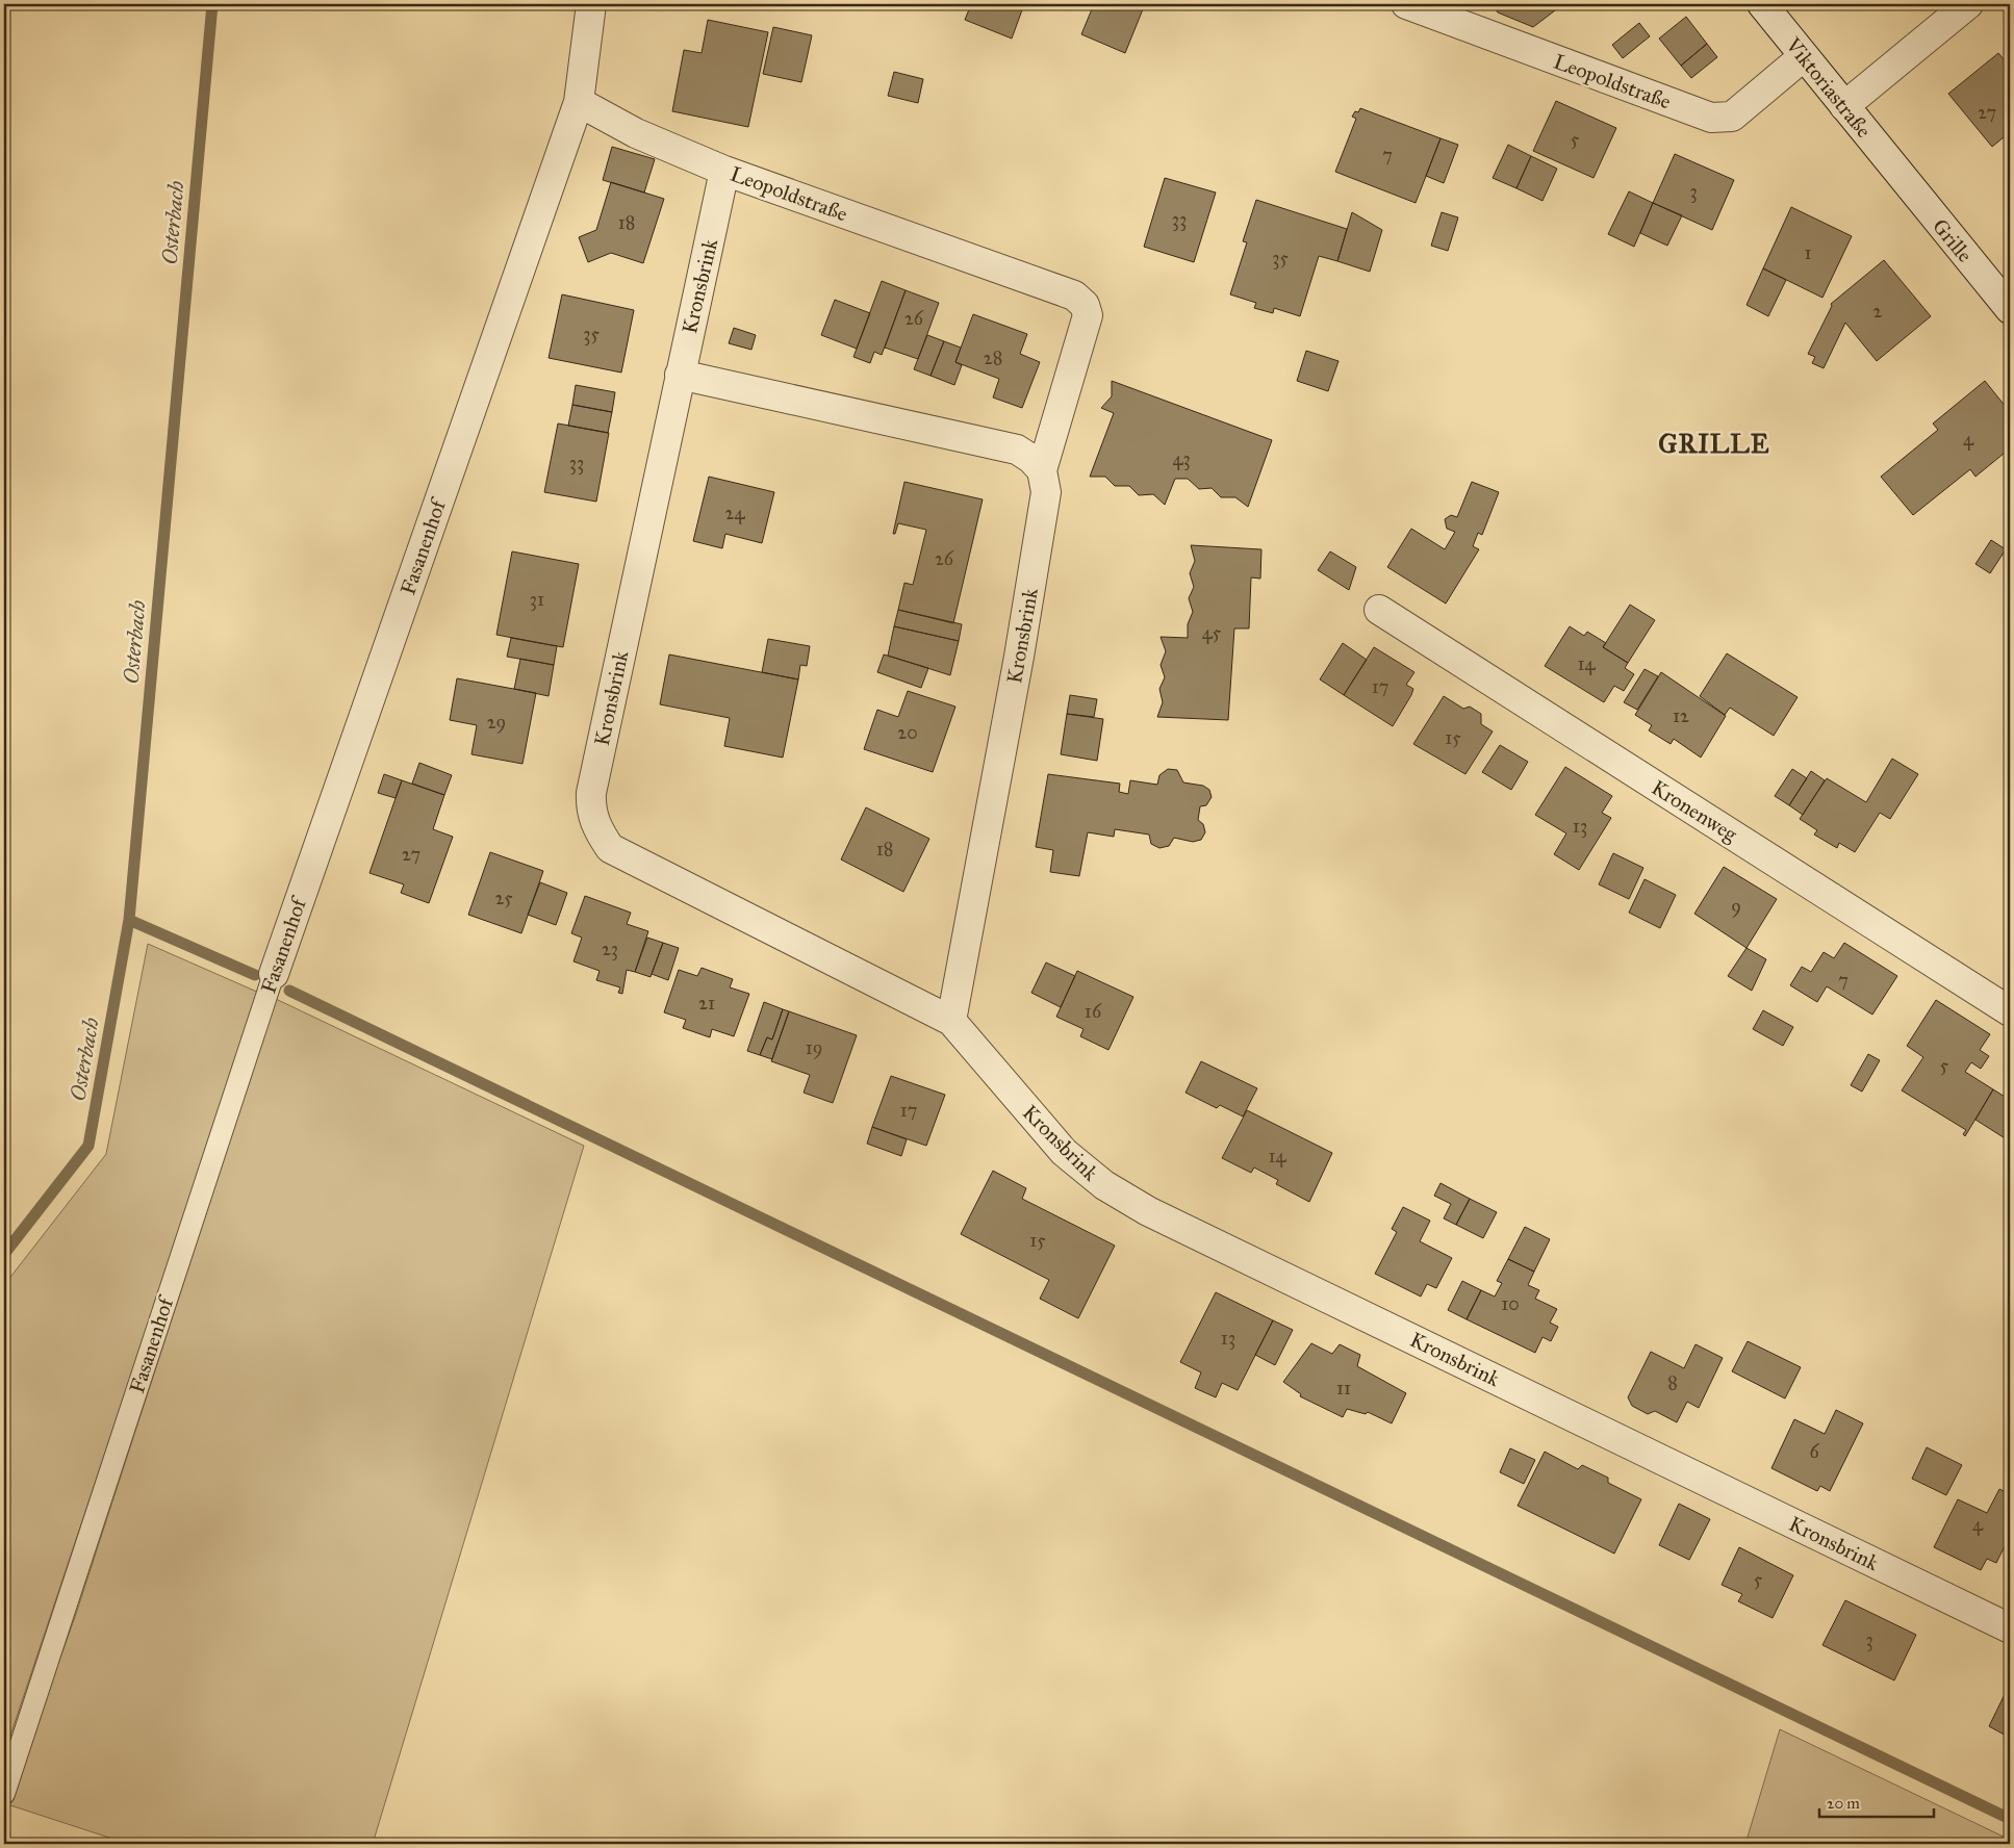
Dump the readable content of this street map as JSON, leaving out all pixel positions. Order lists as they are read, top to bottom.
{
  "streets": {
    "street": [
      "Leopoldstraße",
      "Viktoriastraße",
      "Grille",
      "Kronsbrink",
      "Fasanenhof",
      "Kronenweg"
    ]
  },
  "crossings": [
    ["Leopoldstraße", "Viktoriastraße"],
    ["Leopoldstraße", "Kronsbrink"],
    ["Leopoldstraße", "Fasanenhof"],
    ["Viktoriastraße", "Grille"]
  ],
  "districts": ["GRILLE"],
  "water": ["Osterbach"],
  "house_numbers": [
    "27",
    "5",
    "7",
    "3",
    "33",
    "18",
    "1",
    "35",
    "2",
    "26",
    "35",
    "28",
    "4",
    "43",
    "33",
    "24",
    "26",
    "31",
    "45",
    "14",
    "17",
    "12",
    "29",
    "20",
    "15",
    "13",
    "18",
    "27",
    "25",
    "9",
    "23",
    "7",
    "21",
    "16",
    "19",
    "5",
    "17",
    "14",
    "15",
    "10",
    "13",
    "8",
    "11",
    "6",
    "4",
    "5",
    "3"
  ],
  "scale_bar": "20 m"
}
